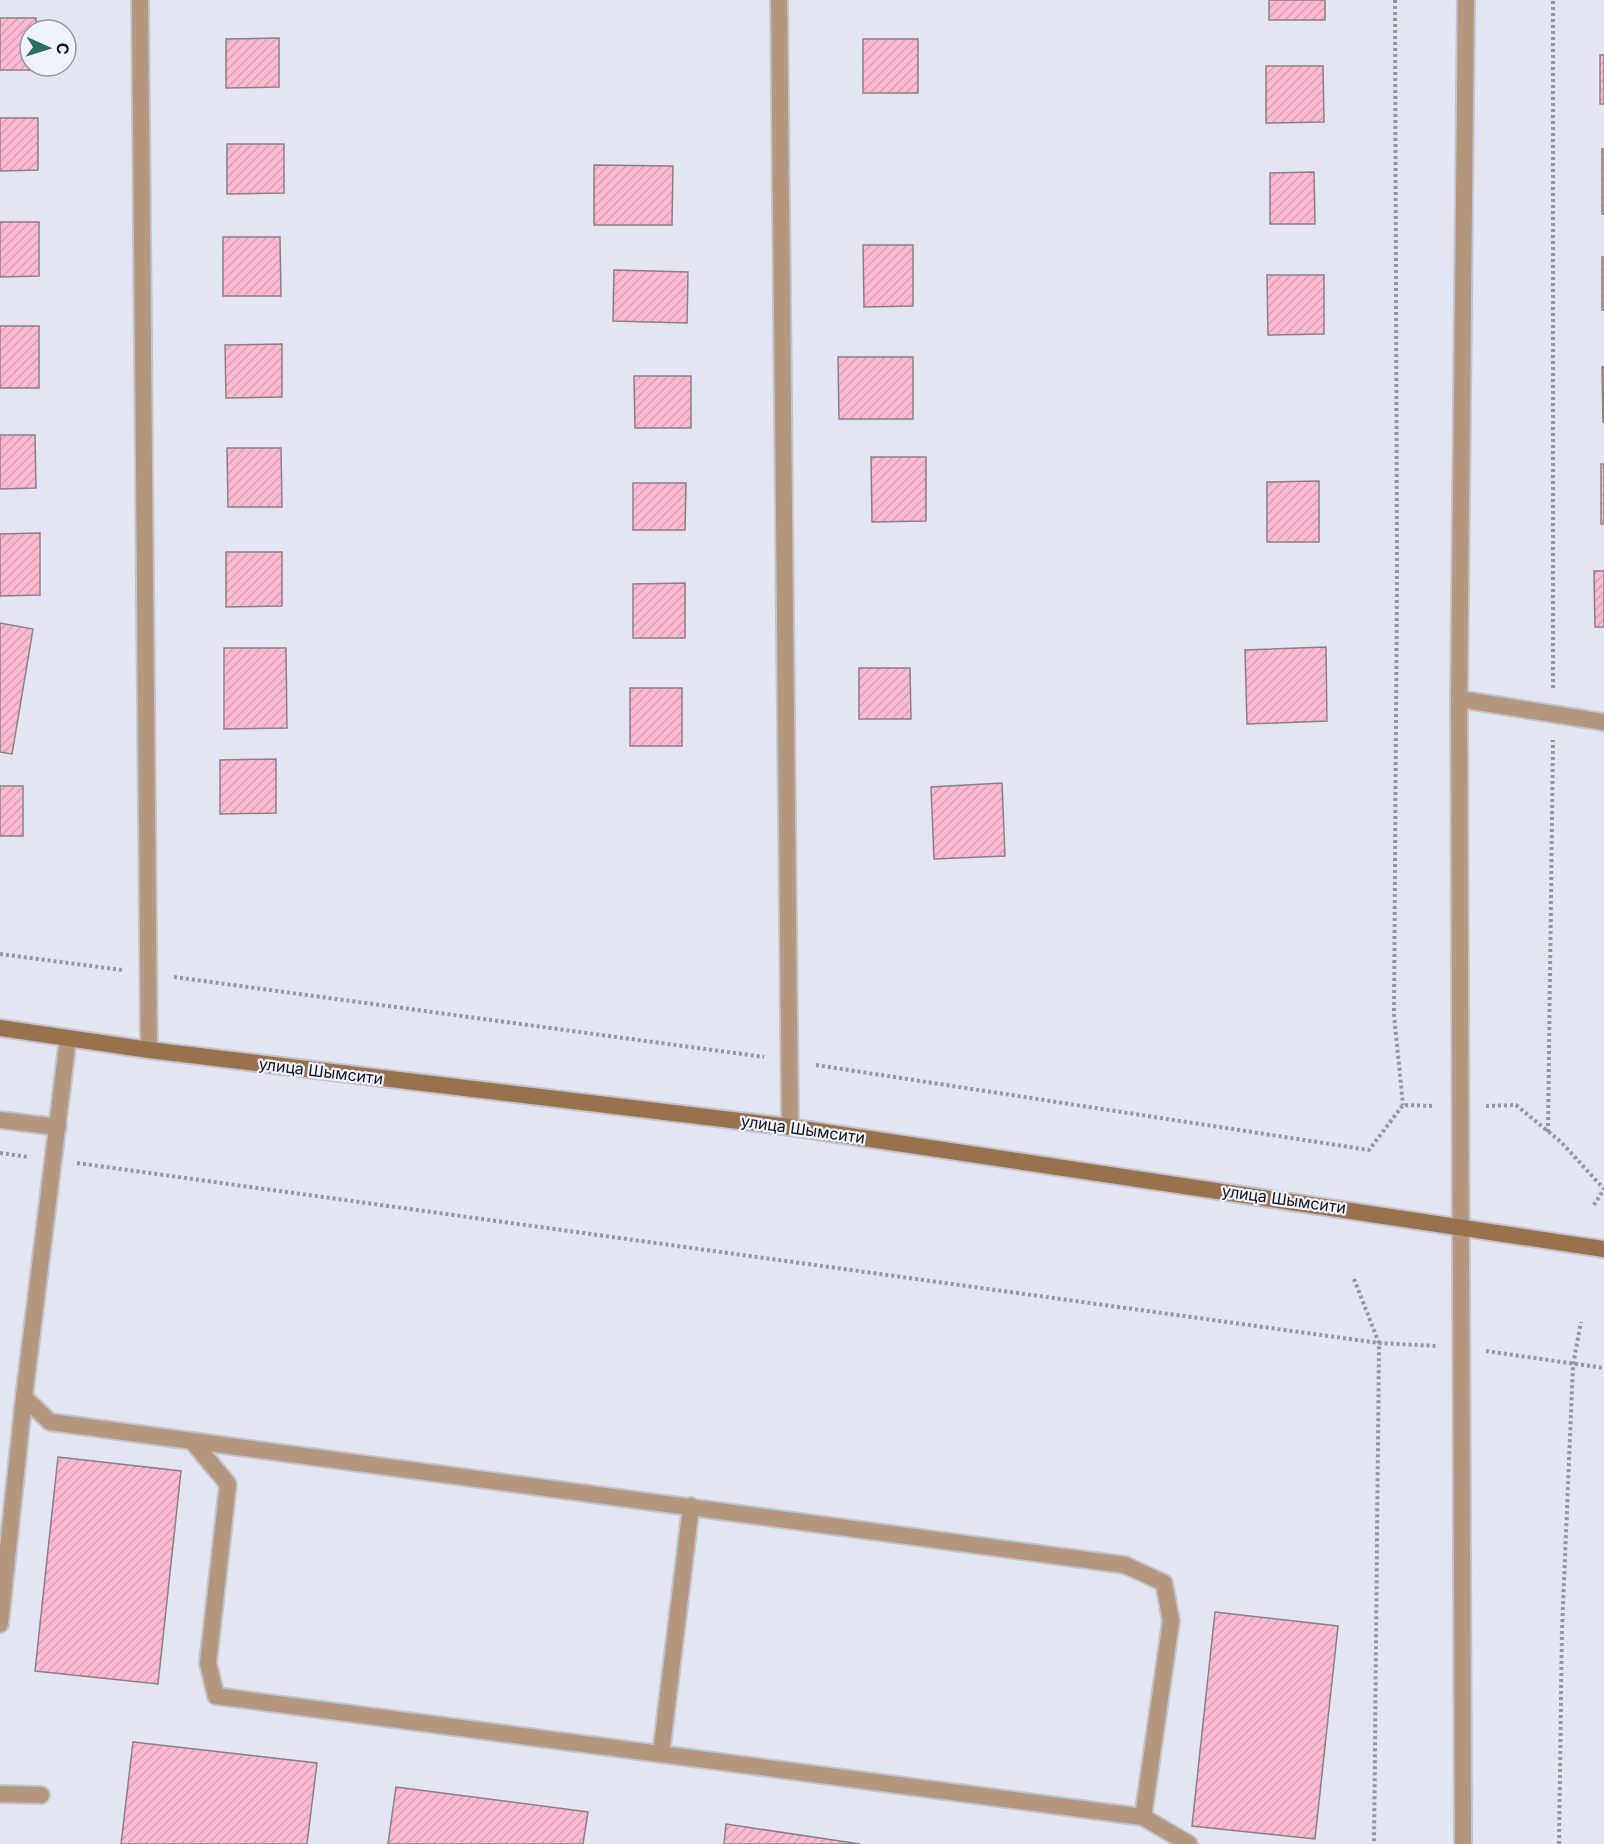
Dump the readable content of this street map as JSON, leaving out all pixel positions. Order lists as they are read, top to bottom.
{
  "streets": {
    "main road": ["улица Шымсити"]
  },
  "north": "right"
}
